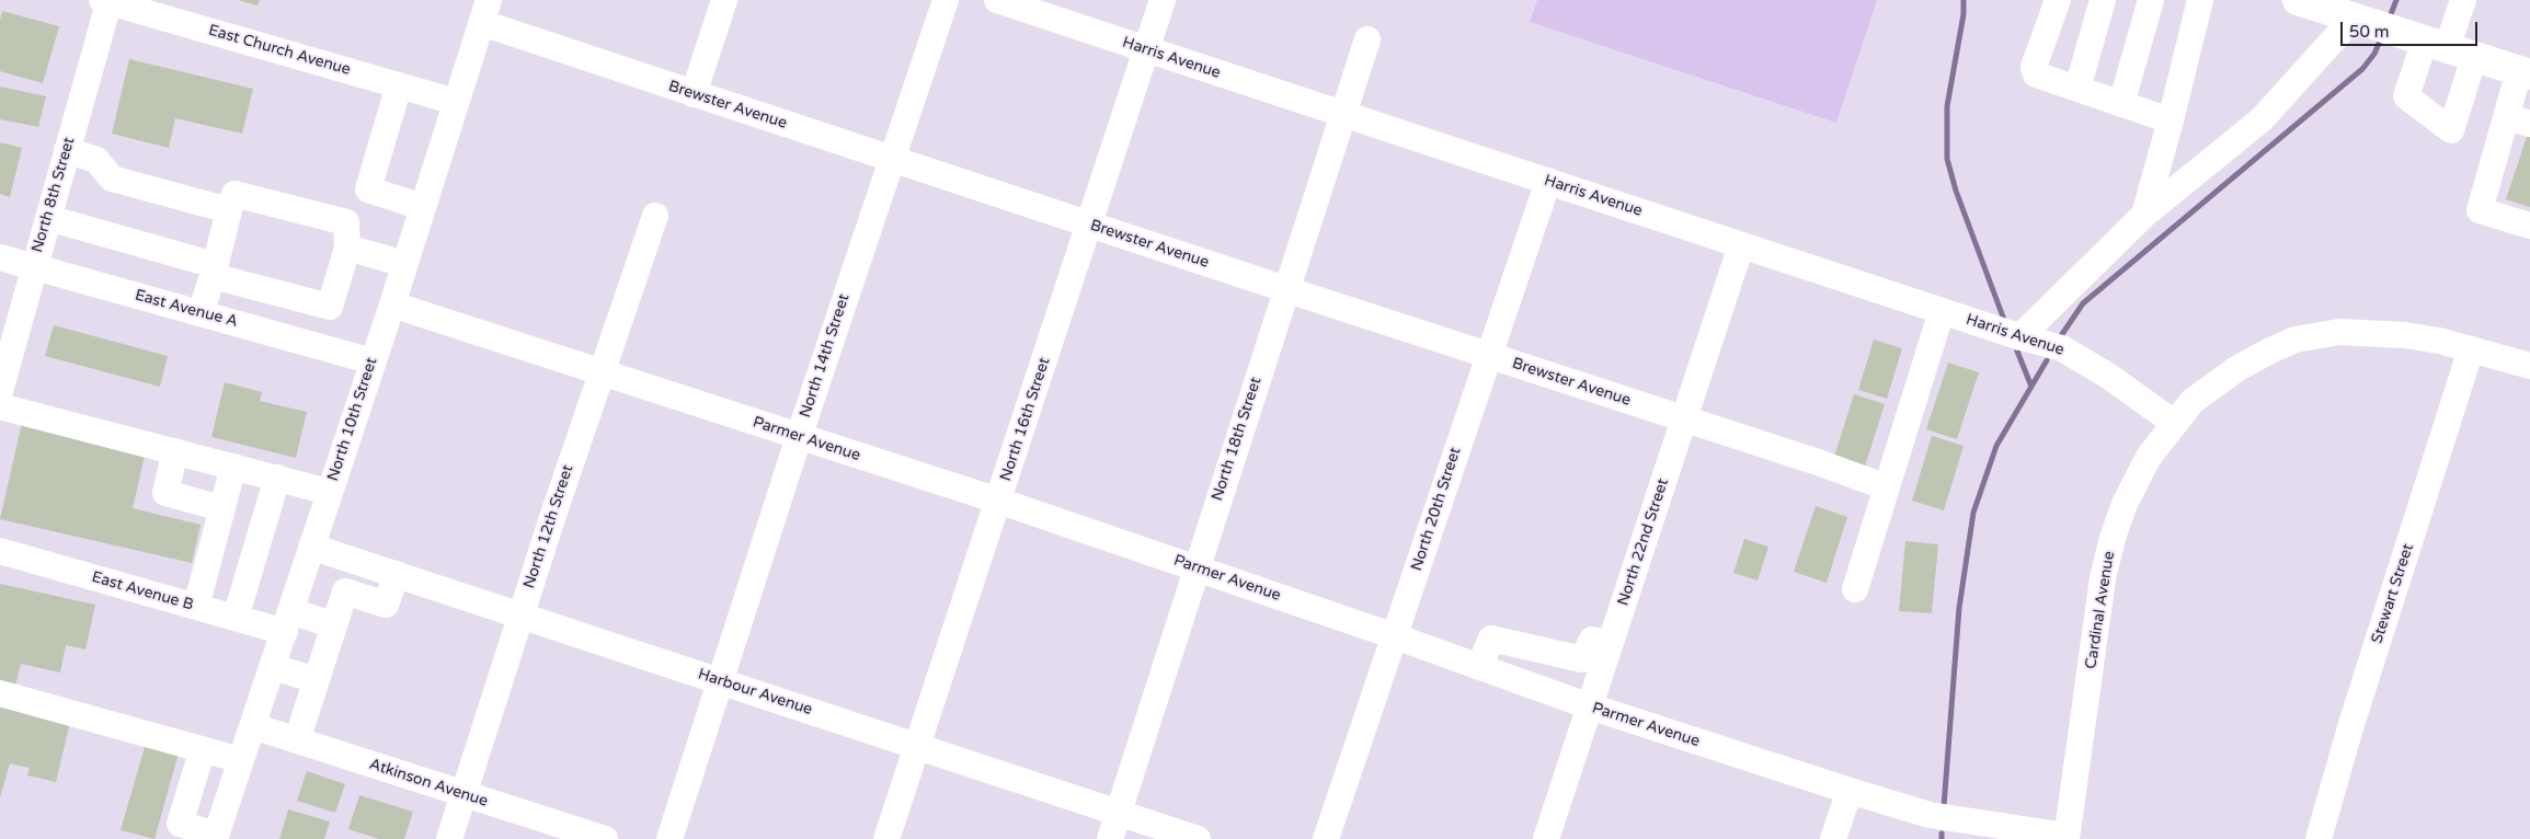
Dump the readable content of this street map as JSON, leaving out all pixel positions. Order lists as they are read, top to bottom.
{
  "streets": {
    "street": [
      "East Church Avenue",
      "Harris Avenue",
      "Brewster Avenue",
      "North 8th Street",
      "East Avenue A",
      "North 14th Street",
      "North 10th Street",
      "North 16th Street",
      "Parmer Avenue",
      "North 18th Street",
      "North 20th Street",
      "North 12th Street",
      "North 22nd Street",
      "East Avenue B",
      "Stewart Street",
      "Cardinal Avenue",
      "Harbour Avenue",
      "Atkinson Avenue"
    ]
  },
  "crossings": [
    ["East Church Avenue", "North 8th Street"],
    ["East Church Avenue", "North 10th Street"],
    ["Harris Avenue", "North 16th Street"],
    ["Harris Avenue", "North 18th Street"],
    ["Harris Avenue", "North 20th Street"],
    ["Harris Avenue", "North 22nd Street"],
    ["Harris Avenue", "Cardinal Avenue"],
    ["Brewster Avenue", "North 14th Street"],
    ["Brewster Avenue", "North 10th Street"],
    ["Brewster Avenue", "North 16th Street"],
    ["Brewster Avenue", "North 18th Street"],
    ["Brewster Avenue", "North 20th Street"],
    ["Brewster Avenue", "North 22nd Street"],
    ["North 8th Street", "East Avenue A"],
    ["East Avenue A", "North 10th Street"],
    ["North 14th Street", "Parmer Avenue"],
    ["North 14th Street", "Harbour Avenue"],
    ["North 10th Street", "Parmer Avenue"],
    ["North 10th Street", "East Avenue B"],
    ["North 10th Street", "Harbour Avenue"],
    ["North 10th Street", "Atkinson Avenue"],
    ["North 16th Street", "Parmer Avenue"],
    ["North 16th Street", "Harbour Avenue"],
    ["Parmer Avenue", "North 18th Street"],
    ["Parmer Avenue", "North 20th Street"],
    ["Parmer Avenue", "North 12th Street"],
    ["Parmer Avenue", "North 22nd Street"],
    ["Parmer Avenue", "Cardinal Avenue"],
    ["North 18th Street", "Harbour Avenue"],
    ["North 12th Street", "Harbour Avenue"],
    ["North 12th Street", "Atkinson Avenue"],
    ["Stewart Street", "Cardinal Avenue"]
  ],
  "scale_bar": "50 m"
}
